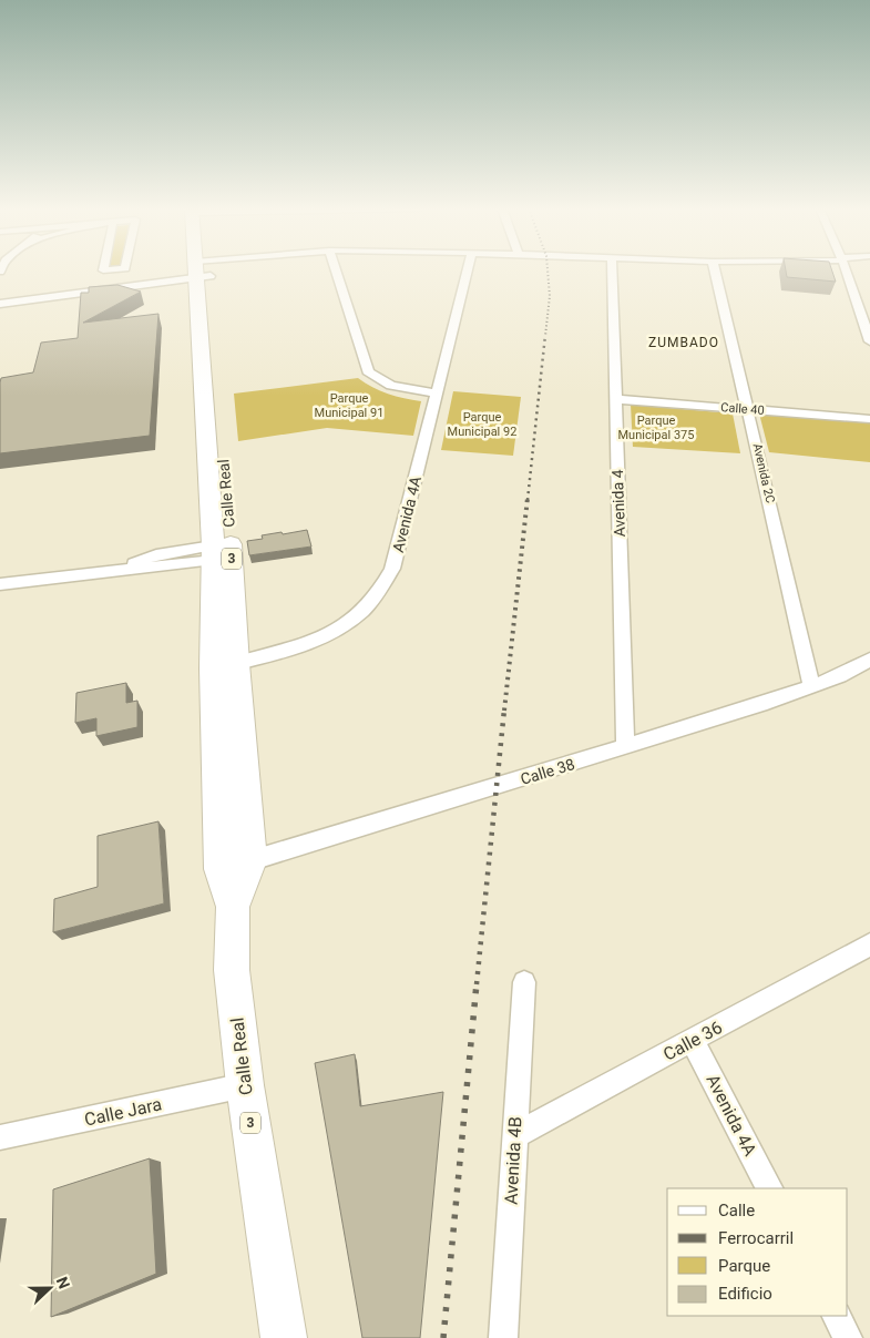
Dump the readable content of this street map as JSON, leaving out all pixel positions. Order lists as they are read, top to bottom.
{
  "streets": {
    "main road": ["Calle Real", "3"],
    "street": [
      "Calle 40",
      "Avenida 2C",
      "Avenida 4",
      "Avenida 4A",
      "Calle 38",
      "Calle 36",
      "Calle Jara",
      "Avenida 4B"
    ]
  },
  "crossings": [
    ["Calle 40", "Avenida 2C"],
    ["Calle 40", "Avenida 4"],
    ["Avenida 2C", "Calle 38"],
    ["Calle Real", "Avenida 4A"],
    ["Calle Real", "Calle 38"],
    ["Calle Real", "Calle Jara"],
    ["Avenida 4", "Calle 38"],
    ["Avenida 4A", "Calle 36"],
    ["Calle 36", "Avenida 4B"]
  ],
  "districts": ["ZUMBADO"],
  "parks": ["Parque Municipal 91", "Parque Municipal 92", "Parque Municipal 375"],
  "legend": [
    "Calle",
    "Ferrocarril",
    "Parque",
    "Edificio"
  ],
  "north": "right"
}
